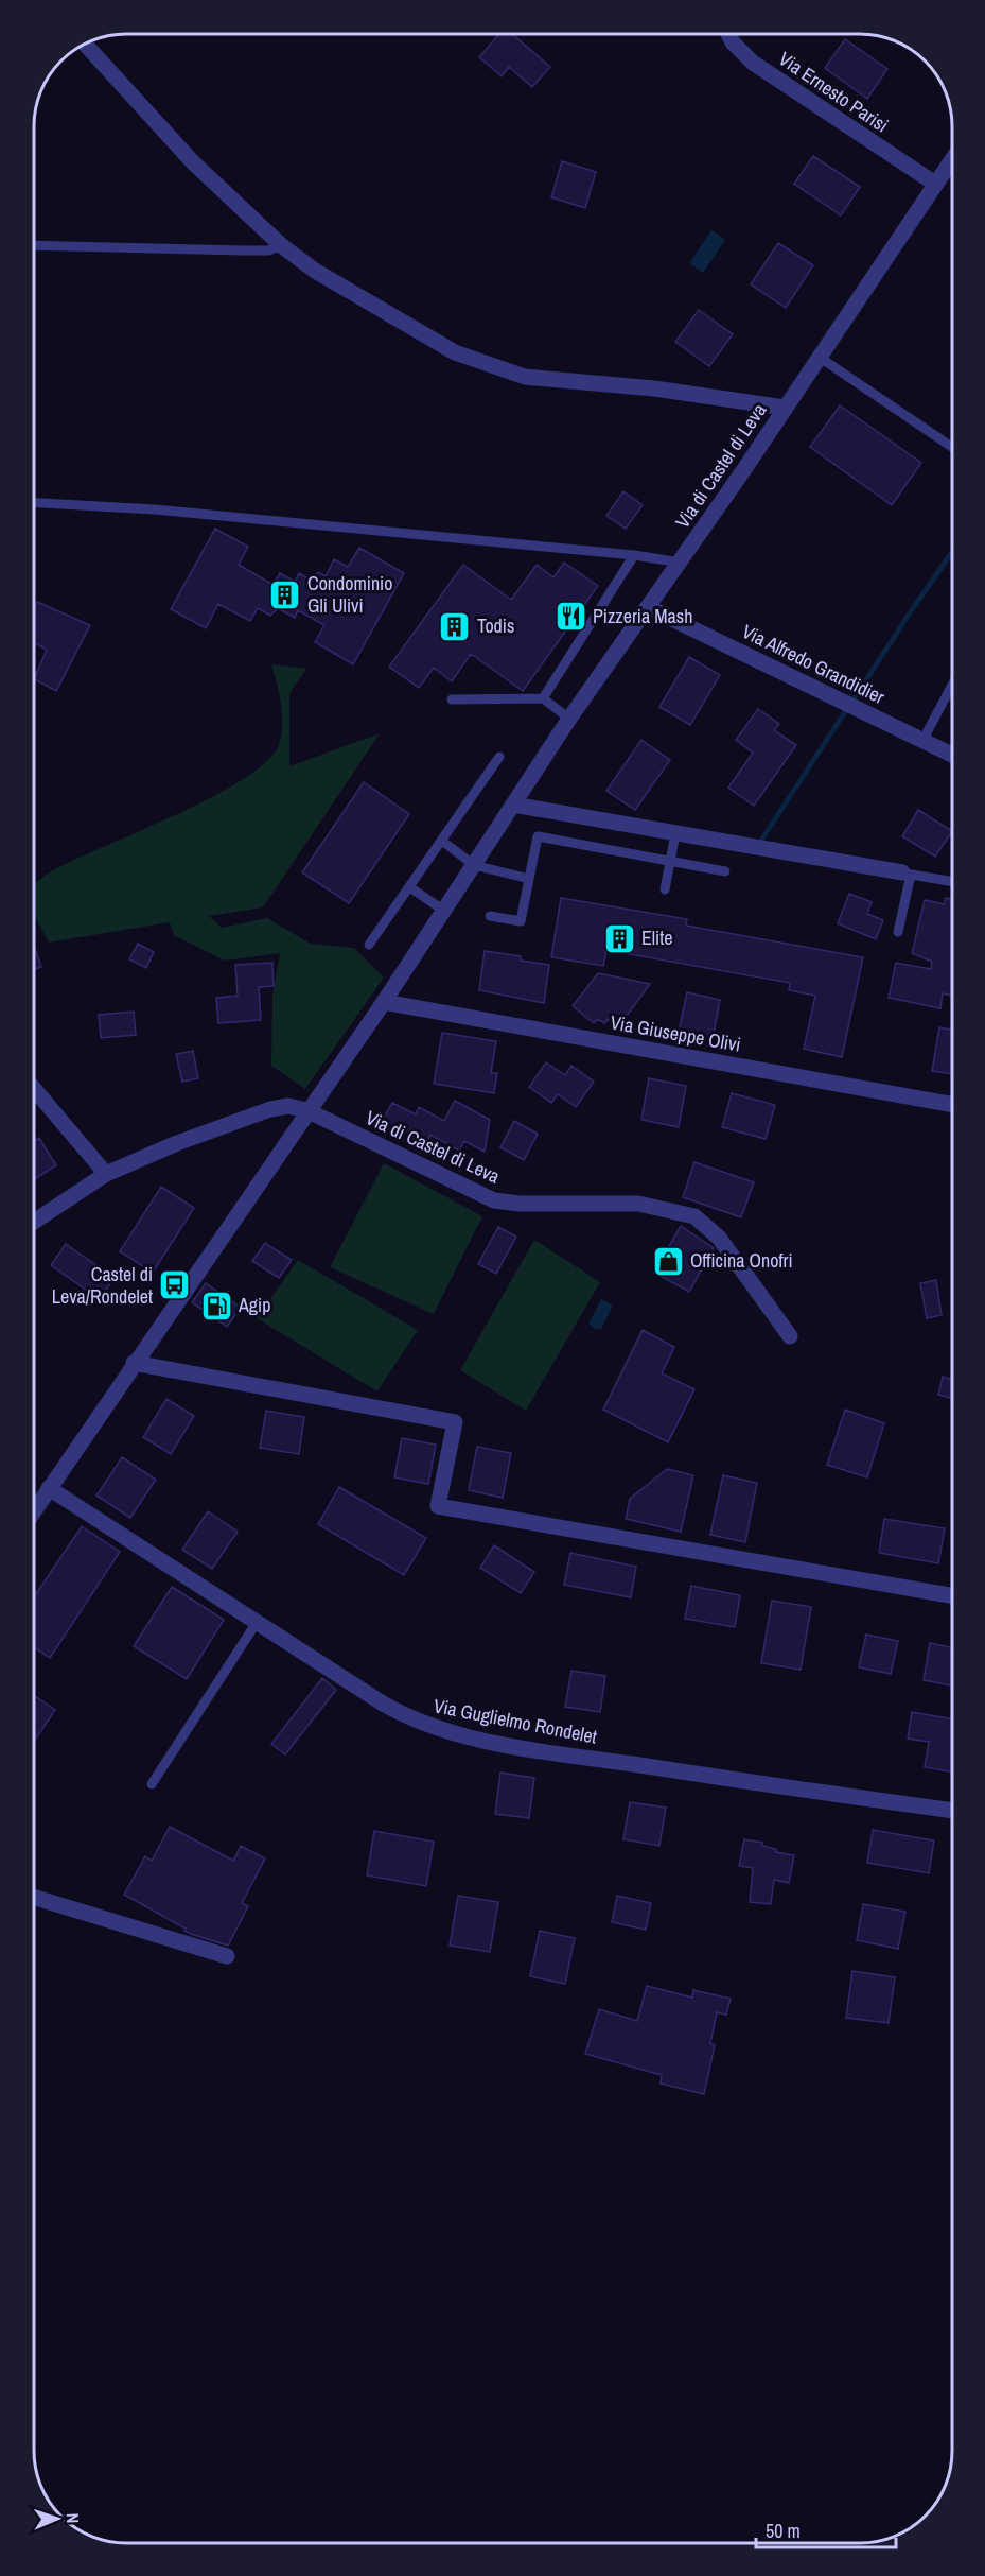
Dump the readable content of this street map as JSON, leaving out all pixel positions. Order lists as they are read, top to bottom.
{
  "streets": {
    "street": [
      "Via Ernesto Parisi",
      "Via di Castel di Leva",
      "Via Alfredo Grandidier",
      "Via Giuseppe Olivi",
      "Via Guglielmo Rondelet"
    ]
  },
  "crossings": [
    ["Via Ernesto Parisi", "Via di Castel di Leva"],
    ["Via di Castel di Leva", "Via Alfredo Grandidier"],
    ["Via di Castel di Leva", "Via Giuseppe Olivi"],
    ["Via di Castel di Leva", "Via Guglielmo Rondelet"]
  ],
  "places": {
    "building": ["Condominio Gli Ulivi", "Todis", "Elite"],
    "restaurant": ["Pizzeria Mash"],
    "shop": ["Officina Onofri"],
    "bus stop": ["Castel di Leva/Rondelet"],
    "fuel station": ["Agip"]
  },
  "scale_bar": "50 m",
  "north": "right"
}
